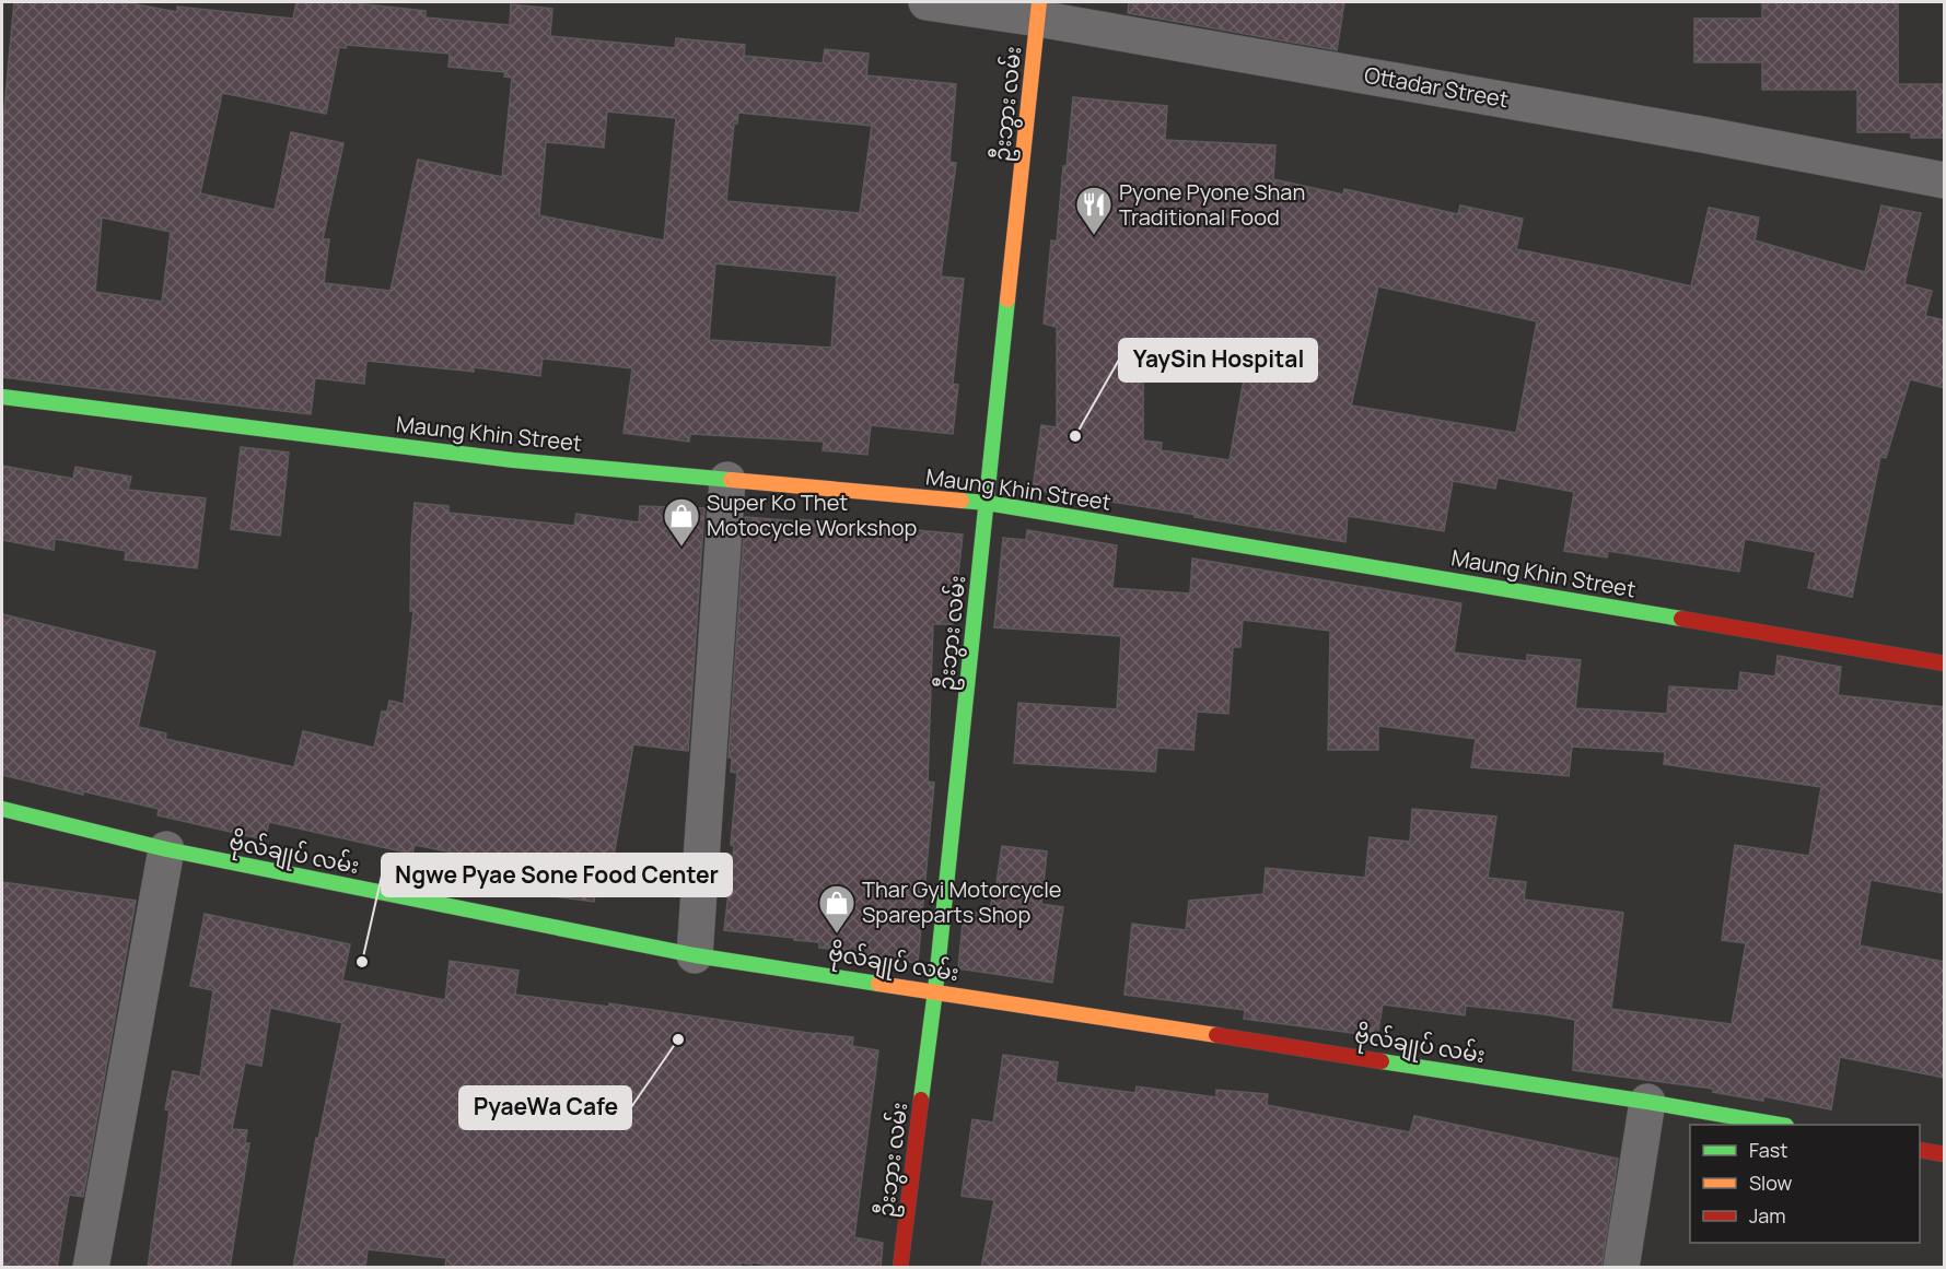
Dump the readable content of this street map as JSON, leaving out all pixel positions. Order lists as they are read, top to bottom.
{
  "streets": {
    "street": [
      "Ottadar Street",
      "ဦးဘွား လမ်း",
      "Maung Khin Street",
      "ဗိုလ်ချုပ် လမ်း"
    ]
  },
  "crossings": [
    ["Ottadar Street", "ဦးဘွား လမ်း"],
    ["ဦးဘွား လမ်း", "Maung Khin Street"],
    ["ဦးဘွား လမ်း", "ဗိုလ်ချုပ် လမ်း"]
  ],
  "places": {
    "restaurant": ["Pyone Pyone Shan Traditional Food"],
    "other": ["YaySin Hospital", "Ngwe Pyae Sone Food Center", "PyaeWa Cafe"],
    "shop": ["Super Ko Thet Motocycle Workshop", "Thar Gyi Motorcycle Spareparts Shop"]
  },
  "legend": ["Fast", "Slow", "Jam"]
}
